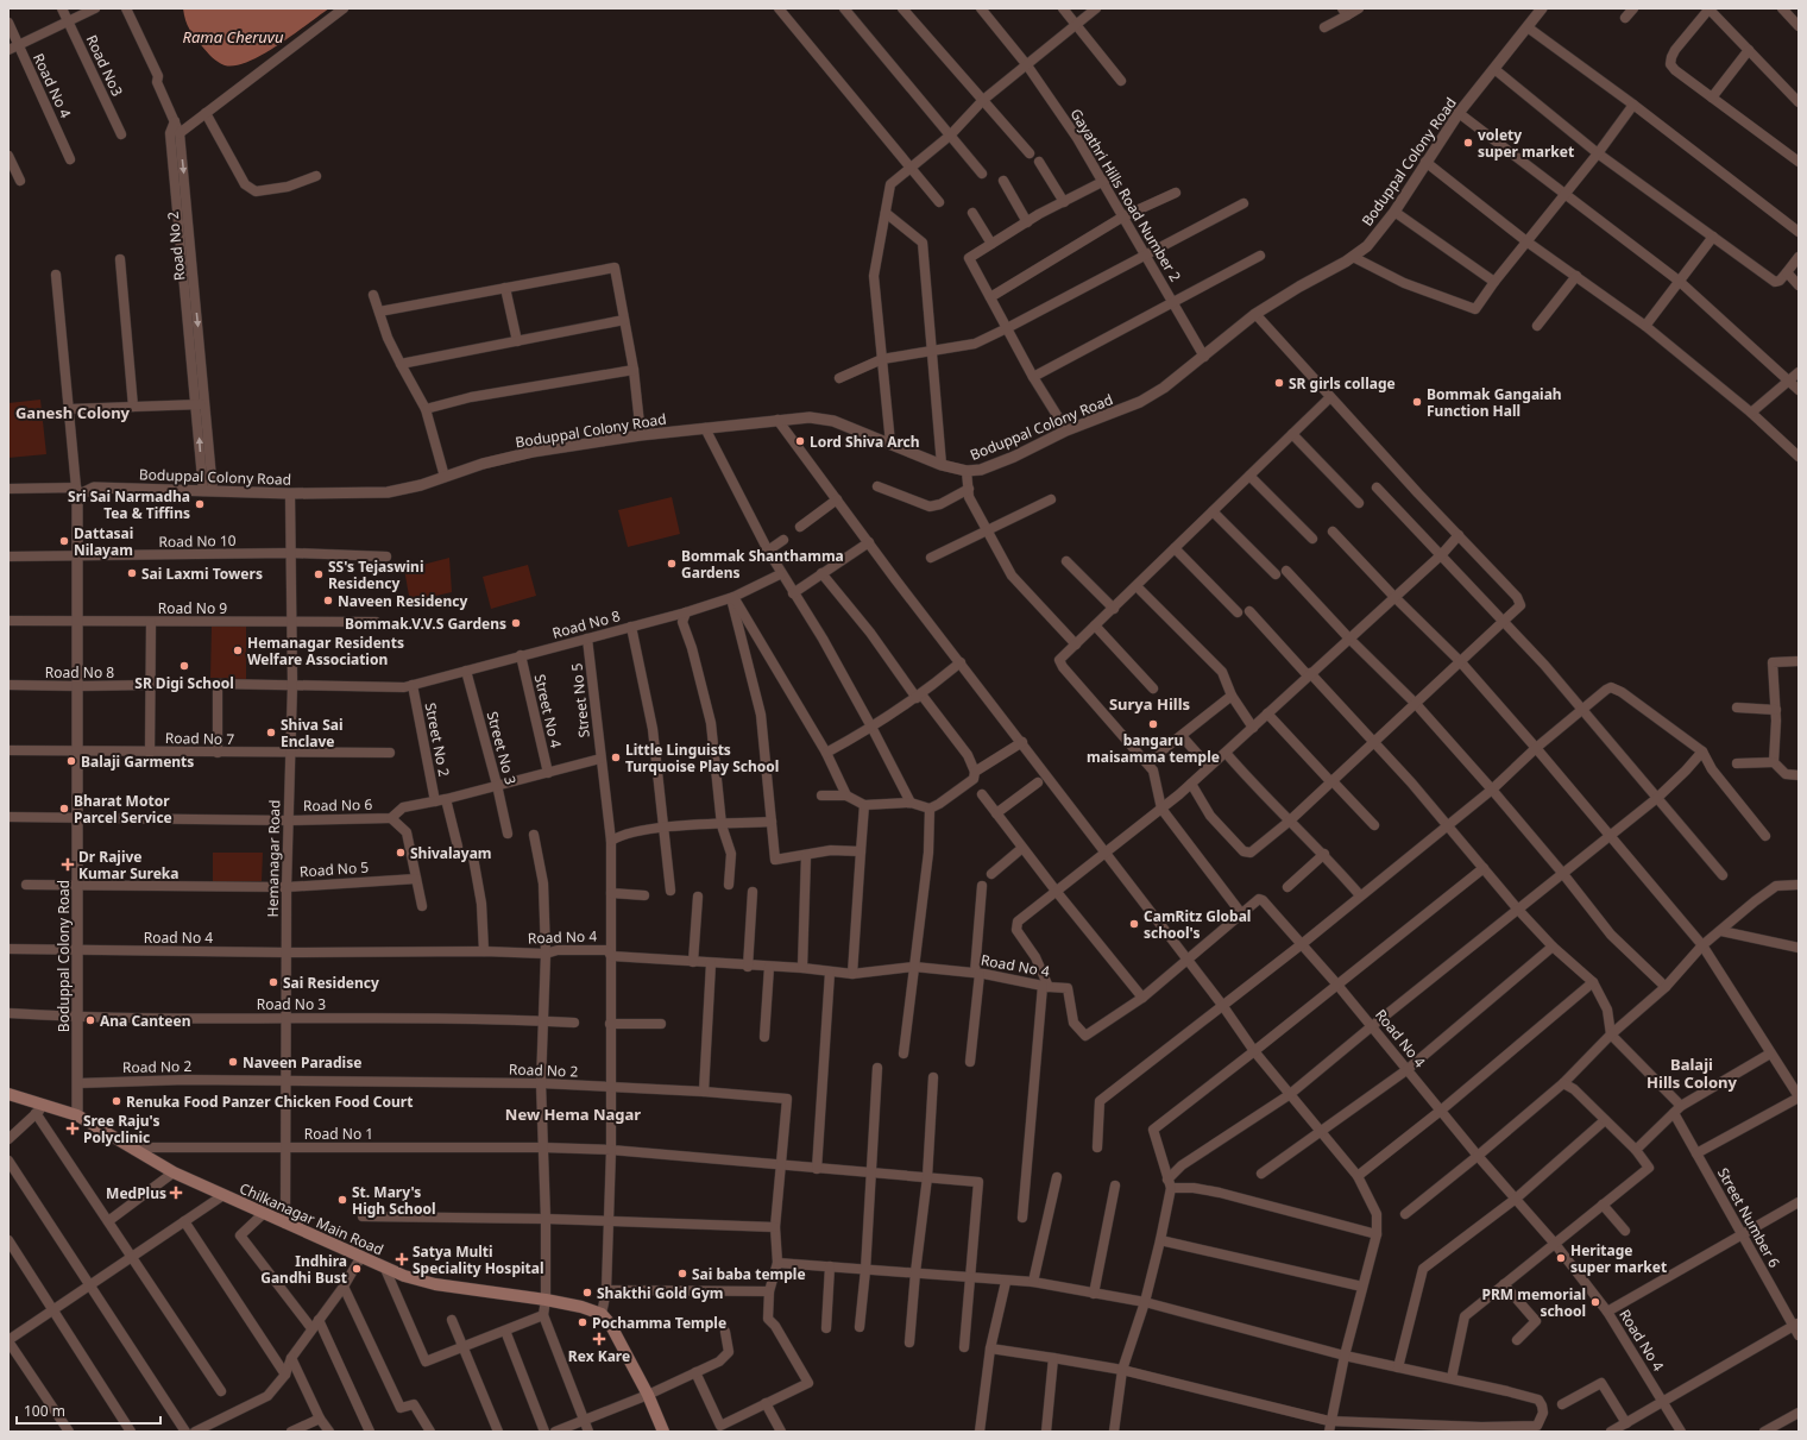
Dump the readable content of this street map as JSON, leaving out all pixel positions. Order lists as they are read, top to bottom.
{
  "streets": {
    "main road": ["Chilkanagar Main Road"],
    "street": [
      "Road No3",
      "Road No 4",
      "Boduppal Colony Road",
      "Gayathri Hills Road Number 2",
      "Road No 2",
      "Road No 10",
      "Road No 9",
      "Road No 8",
      "Street No 5",
      "Street No 4",
      "Road No 7",
      "Street No 2",
      "Street No 3",
      "Road No 6",
      "Hemanagar Road",
      "Road No 5",
      "Road No 3",
      "Road No 1",
      "Street Number 6"
    ]
  },
  "crossings": [
    ["Road No 4", "Boduppal Colony Road"],
    ["Road No 4", "Street No 5"],
    ["Road No 4", "Hemanagar Road"],
    ["Boduppal Colony Road", "Gayathri Hills Road Number 2"],
    ["Boduppal Colony Road", "Road No 2"],
    ["Boduppal Colony Road", "Road No 10"],
    ["Boduppal Colony Road", "Road No 9"],
    ["Boduppal Colony Road", "Road No 8"],
    ["Boduppal Colony Road", "Road No 7"],
    ["Boduppal Colony Road", "Road No 6"],
    ["Boduppal Colony Road", "Hemanagar Road"],
    ["Boduppal Colony Road", "Road No 5"],
    ["Boduppal Colony Road", "Road No 3"],
    ["Boduppal Colony Road", "Chilkanagar Main Road"],
    ["Road No 2", "Street No 5"],
    ["Road No 2", "Hemanagar Road"],
    ["Road No 2", "Road No 1"],
    ["Road No 10", "Hemanagar Road"],
    ["Road No 9", "Hemanagar Road"],
    ["Road No 8", "Street No 5"],
    ["Road No 8", "Street No 4"],
    ["Road No 8", "Road No 7"],
    ["Road No 8", "Street No 2"],
    ["Road No 8", "Street No 3"],
    ["Road No 8", "Hemanagar Road"],
    ["Street No 5", "Road No 6"],
    ["Street No 5", "Road No 1"],
    ["Street No 5", "Chilkanagar Main Road"],
    ["Street No 4", "Road No 6"],
    ["Road No 7", "Hemanagar Road"],
    ["Street No 2", "Road No 6"],
    ["Street No 3", "Road No 6"],
    ["Road No 6", "Hemanagar Road"],
    ["Hemanagar Road", "Road No 5"],
    ["Hemanagar Road", "Road No 3"],
    ["Hemanagar Road", "Road No 1"],
    ["Hemanagar Road", "Chilkanagar Main Road"],
    ["Road No 1", "Chilkanagar Main Road"]
  ],
  "districts": [
    "Ganesh Colony",
    "Surya Hills",
    "Balaji Hills Colony",
    "New Hema Nagar"
  ],
  "water": ["Rama Cheruvu"],
  "places": {
    "other": [
      "volety super market",
      "SR girls collage",
      "Bommak Gangaiah Function Hall",
      "Lord Shiva Arch",
      "Sri Sai Narmadha Tea & Tiffins",
      "Dattasai Nilayam",
      "Bommak Shanthamma Gardens",
      "Sai Laxmi Towers",
      "SS's Tejaswini Residency",
      "Naveen Residency",
      "Bommak.V.V.S Gardens",
      "Hemanagar Residents Welfare Association",
      "SR Digi School",
      "bangaru maisamma temple",
      "Shiva Sai Enclave",
      "Little Linguists Turquoise Play School",
      "Balaji Garments",
      "Bharat Motor Parcel Service",
      "Shivalayam",
      "CamRitz Global school's",
      "Sai Residency",
      "Ana Canteen",
      "Naveen Paradise",
      "Renuka Food Panzer Chicken Food Court",
      "St. Mary's High School",
      "Heritage super market",
      "Indhira Gandhi Bust",
      "Sai baba temple",
      "Shakthi Gold Gym",
      "PRM memorial school",
      "Pochamma Temple"
    ],
    "health": [
      "Dr Rajive Kumar Sureka",
      "Sree Raju's Polyclinic",
      "MedPlus",
      "Satya Multi Speciality Hospital",
      "Rex Kare"
    ]
  },
  "scale_bar": "100 m"
}
